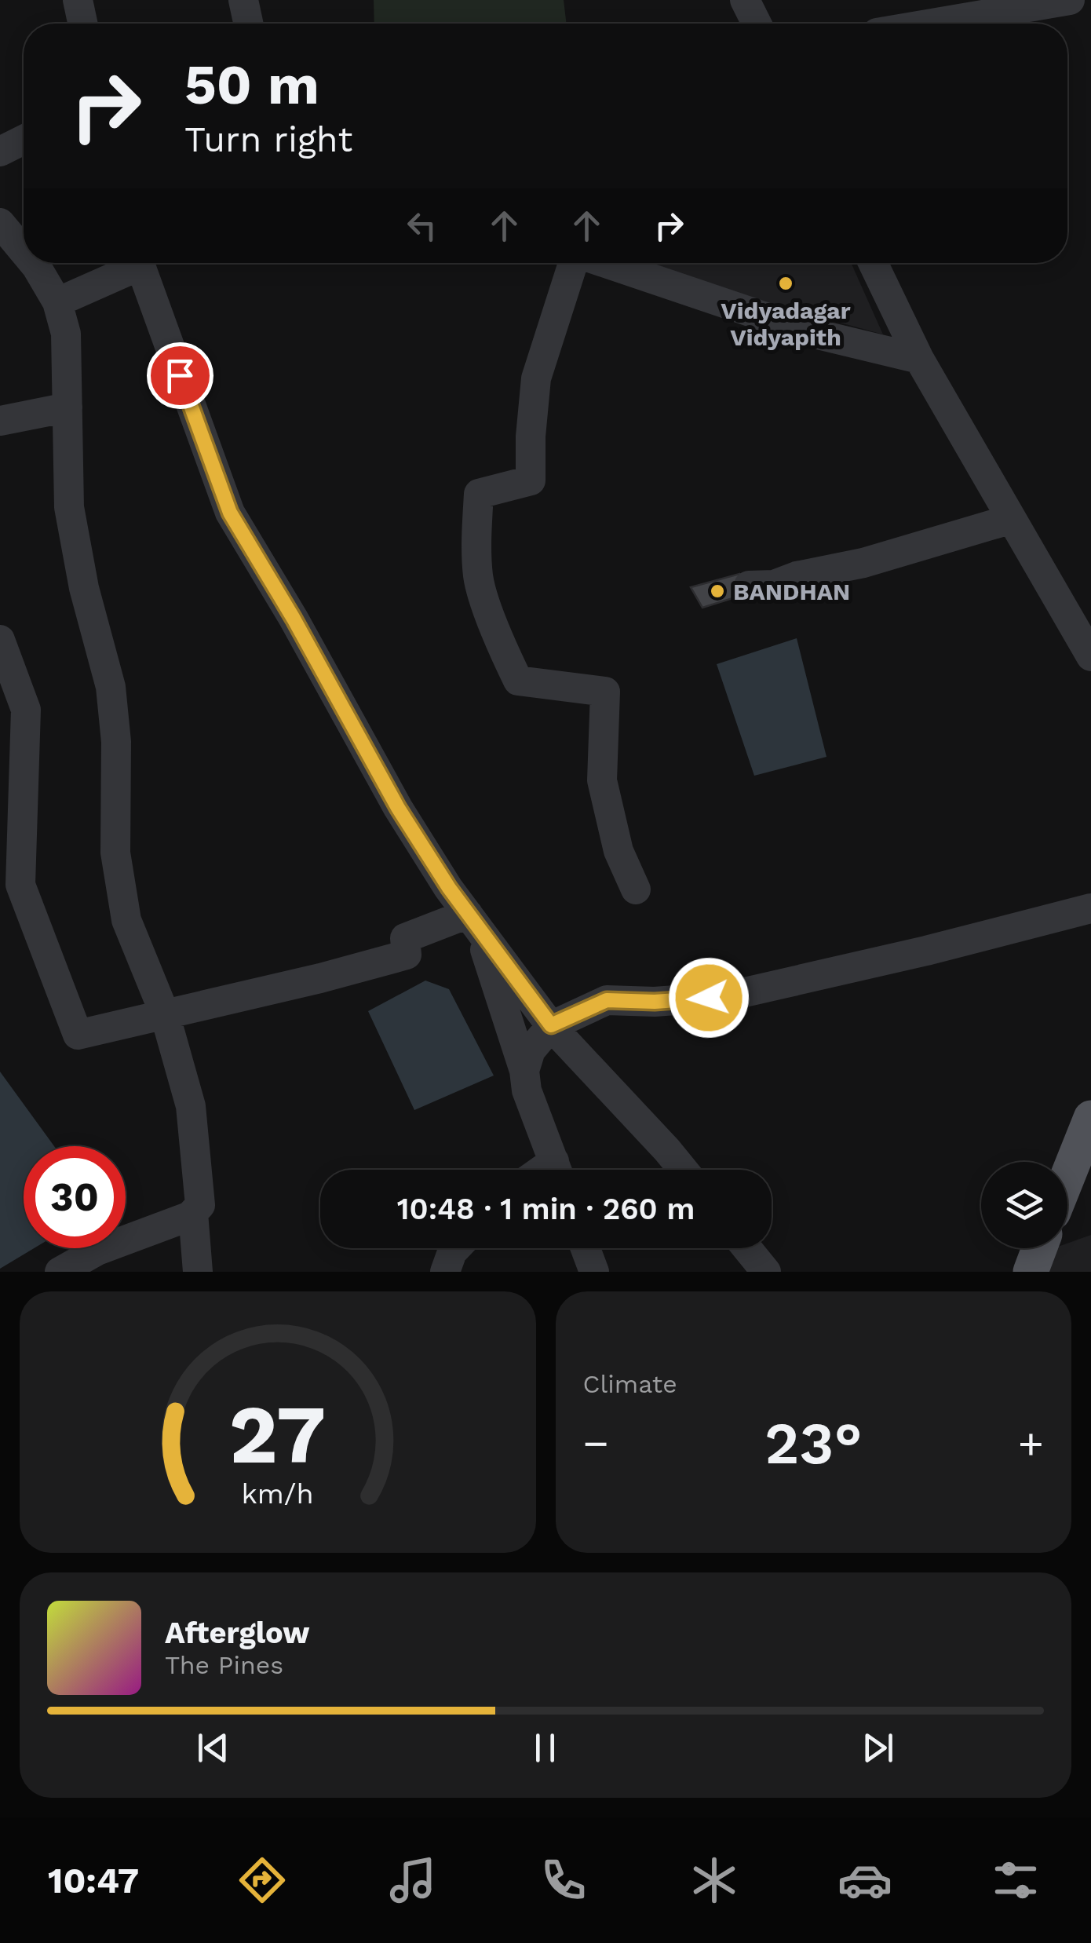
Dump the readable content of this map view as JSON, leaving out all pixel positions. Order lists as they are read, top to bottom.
{
  "places": ["Vidyadagar Vidyapith", "BANDHAN"],
  "page": {
    "turn": ["50 m", "Turn right"],
    "limit": "30",
    "trip": "10:48 · 1 min · 260 m",
    "tile": "Climate",
    "heat": ["−", "23°", "+"],
    "song": ["Afterglow", "The Pines"],
    "tabs": "10:47",
    "gauge": ["27", "km/h"]
  }
}
